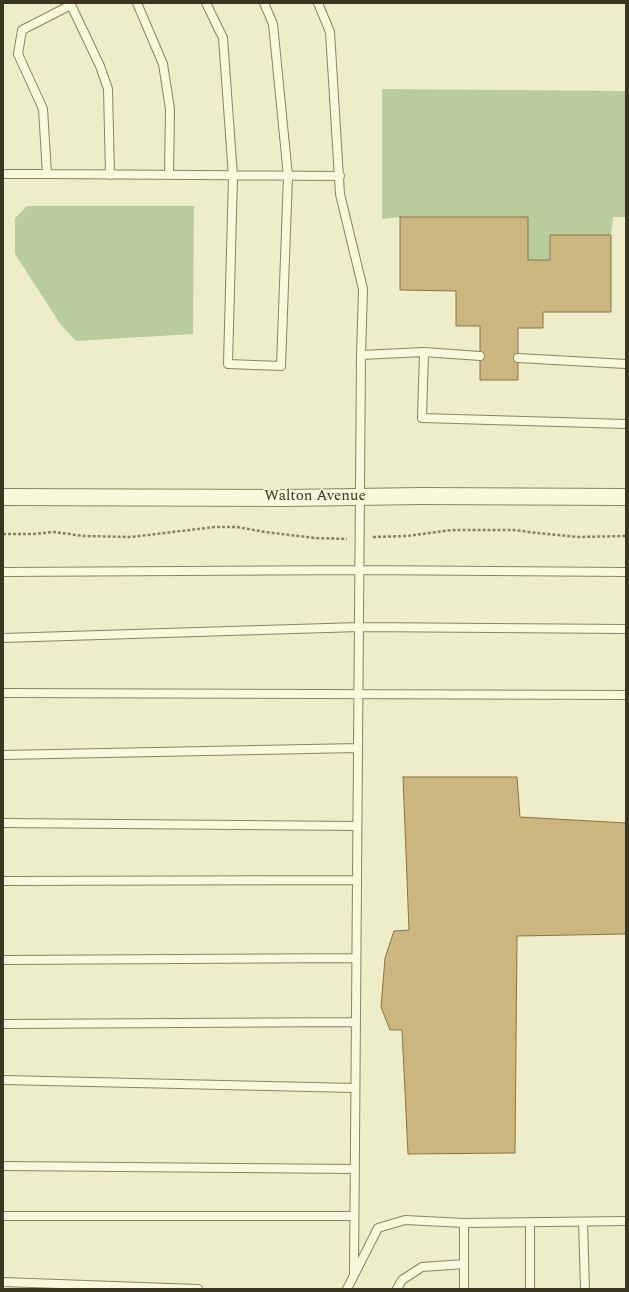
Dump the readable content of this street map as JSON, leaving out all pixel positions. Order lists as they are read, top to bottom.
{
  "streets": {
    "street": ["Walton Avenue"]
  }
}
